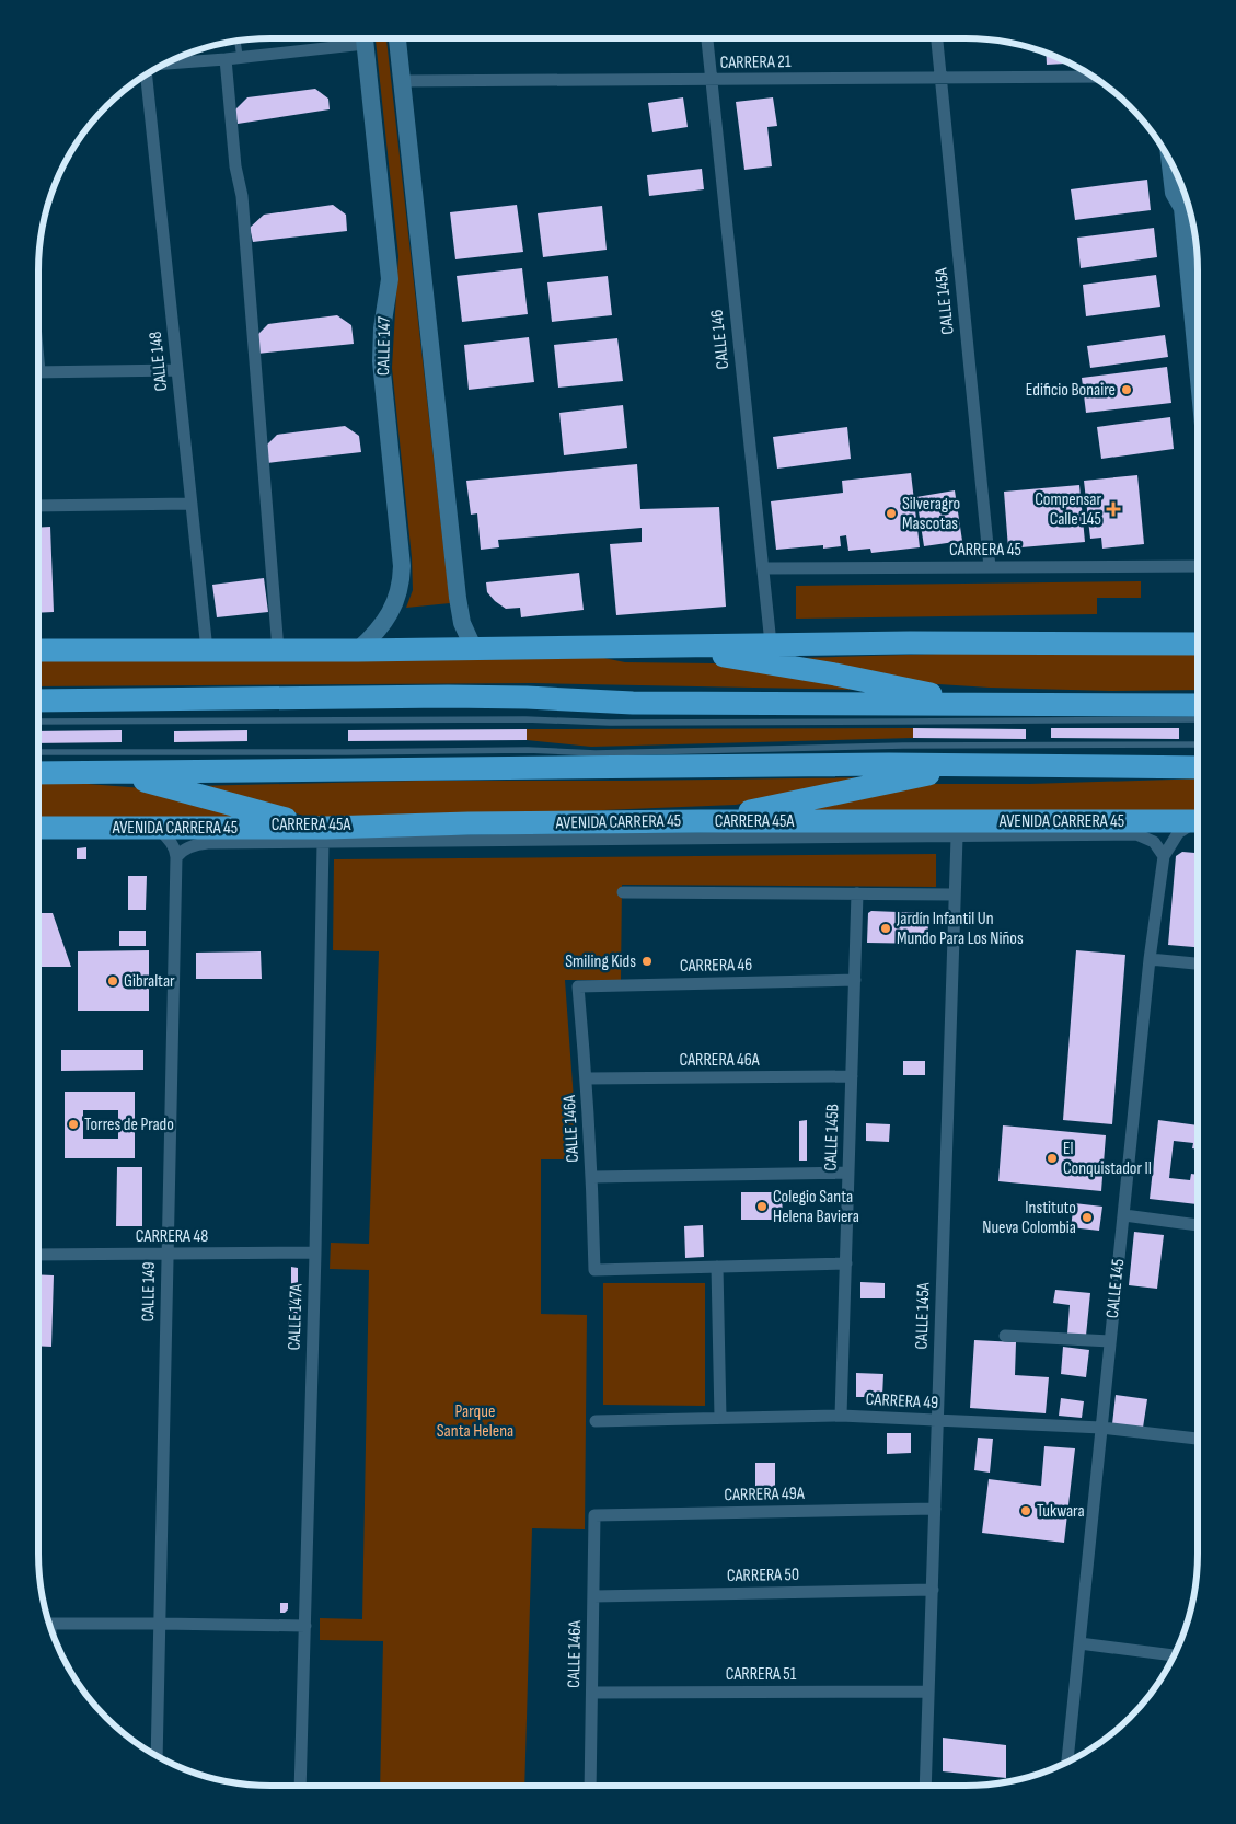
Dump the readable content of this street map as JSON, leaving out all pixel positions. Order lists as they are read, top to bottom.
{
  "streets": {
    "highway": ["AVENIDA CARRERA 45"],
    "main road": ["CALLE 147"],
    "street": [
      "CARRERA 21",
      "CALLE 145A",
      "CALLE 146",
      "CALLE 148",
      "CARRERA 45",
      "CARRERA 45A",
      "CARRERA 46",
      "CARRERA 46A",
      "CALLE 146A",
      "CALLE 145B",
      "CARRERA 48",
      "CALLE 145",
      "CALLE 149",
      "CALLE 147A",
      "CARRERA 49",
      "CARRERA 49A",
      "CARRERA 50",
      "CARRERA 51"
    ]
  },
  "crossings": [
    ["CARRERA 21", "CALLE 145A"],
    ["CARRERA 21", "CALLE 146"],
    ["CALLE 145A", "CARRERA 45"],
    ["CALLE 145A", "CARRERA 45A"],
    ["CALLE 145A", "CARRERA 49"],
    ["CALLE 145A", "CARRERA 49A"],
    ["CALLE 145A", "CARRERA 50"],
    ["CALLE 145A", "CARRERA 51"],
    ["CALLE 146", "CARRERA 45"],
    ["CARRERA 45A", "AVENIDA CARRERA 45"],
    ["CARRERA 45A", "CALLE 145"],
    ["CARRERA 45A", "CALLE 149"],
    ["CARRERA 45A", "CALLE 147A"],
    ["AVENIDA CARRERA 45", "CALLE 147A"],
    ["CARRERA 46", "CALLE 146A"],
    ["CARRERA 46", "CALLE 145B"],
    ["CARRERA 46A", "CALLE 146A"],
    ["CARRERA 46A", "CALLE 145B"],
    ["CALLE 146A", "CARRERA 49A"],
    ["CALLE 146A", "CARRERA 50"],
    ["CALLE 146A", "CARRERA 51"],
    ["CALLE 145B", "CARRERA 49"],
    ["CARRERA 48", "CALLE 149"],
    ["CARRERA 48", "CALLE 147A"],
    ["CALLE 145", "CARRERA 49"]
  ],
  "parks": ["Parque Santa Helena"],
  "places": {
    "other": [
      "Edificio Bonaire",
      "Silveragro Mascotas",
      "Jardín Infantil Un Mundo Para Los Niños",
      "Smiling Kids",
      "Gibraltar",
      "Torres de Prado",
      "El Conquistador II",
      "Colegio Santa Helena Baviera",
      "Instituto Nueva Colombia",
      "Tukwara"
    ],
    "health": ["Compensar Calle 145"]
  }
}
